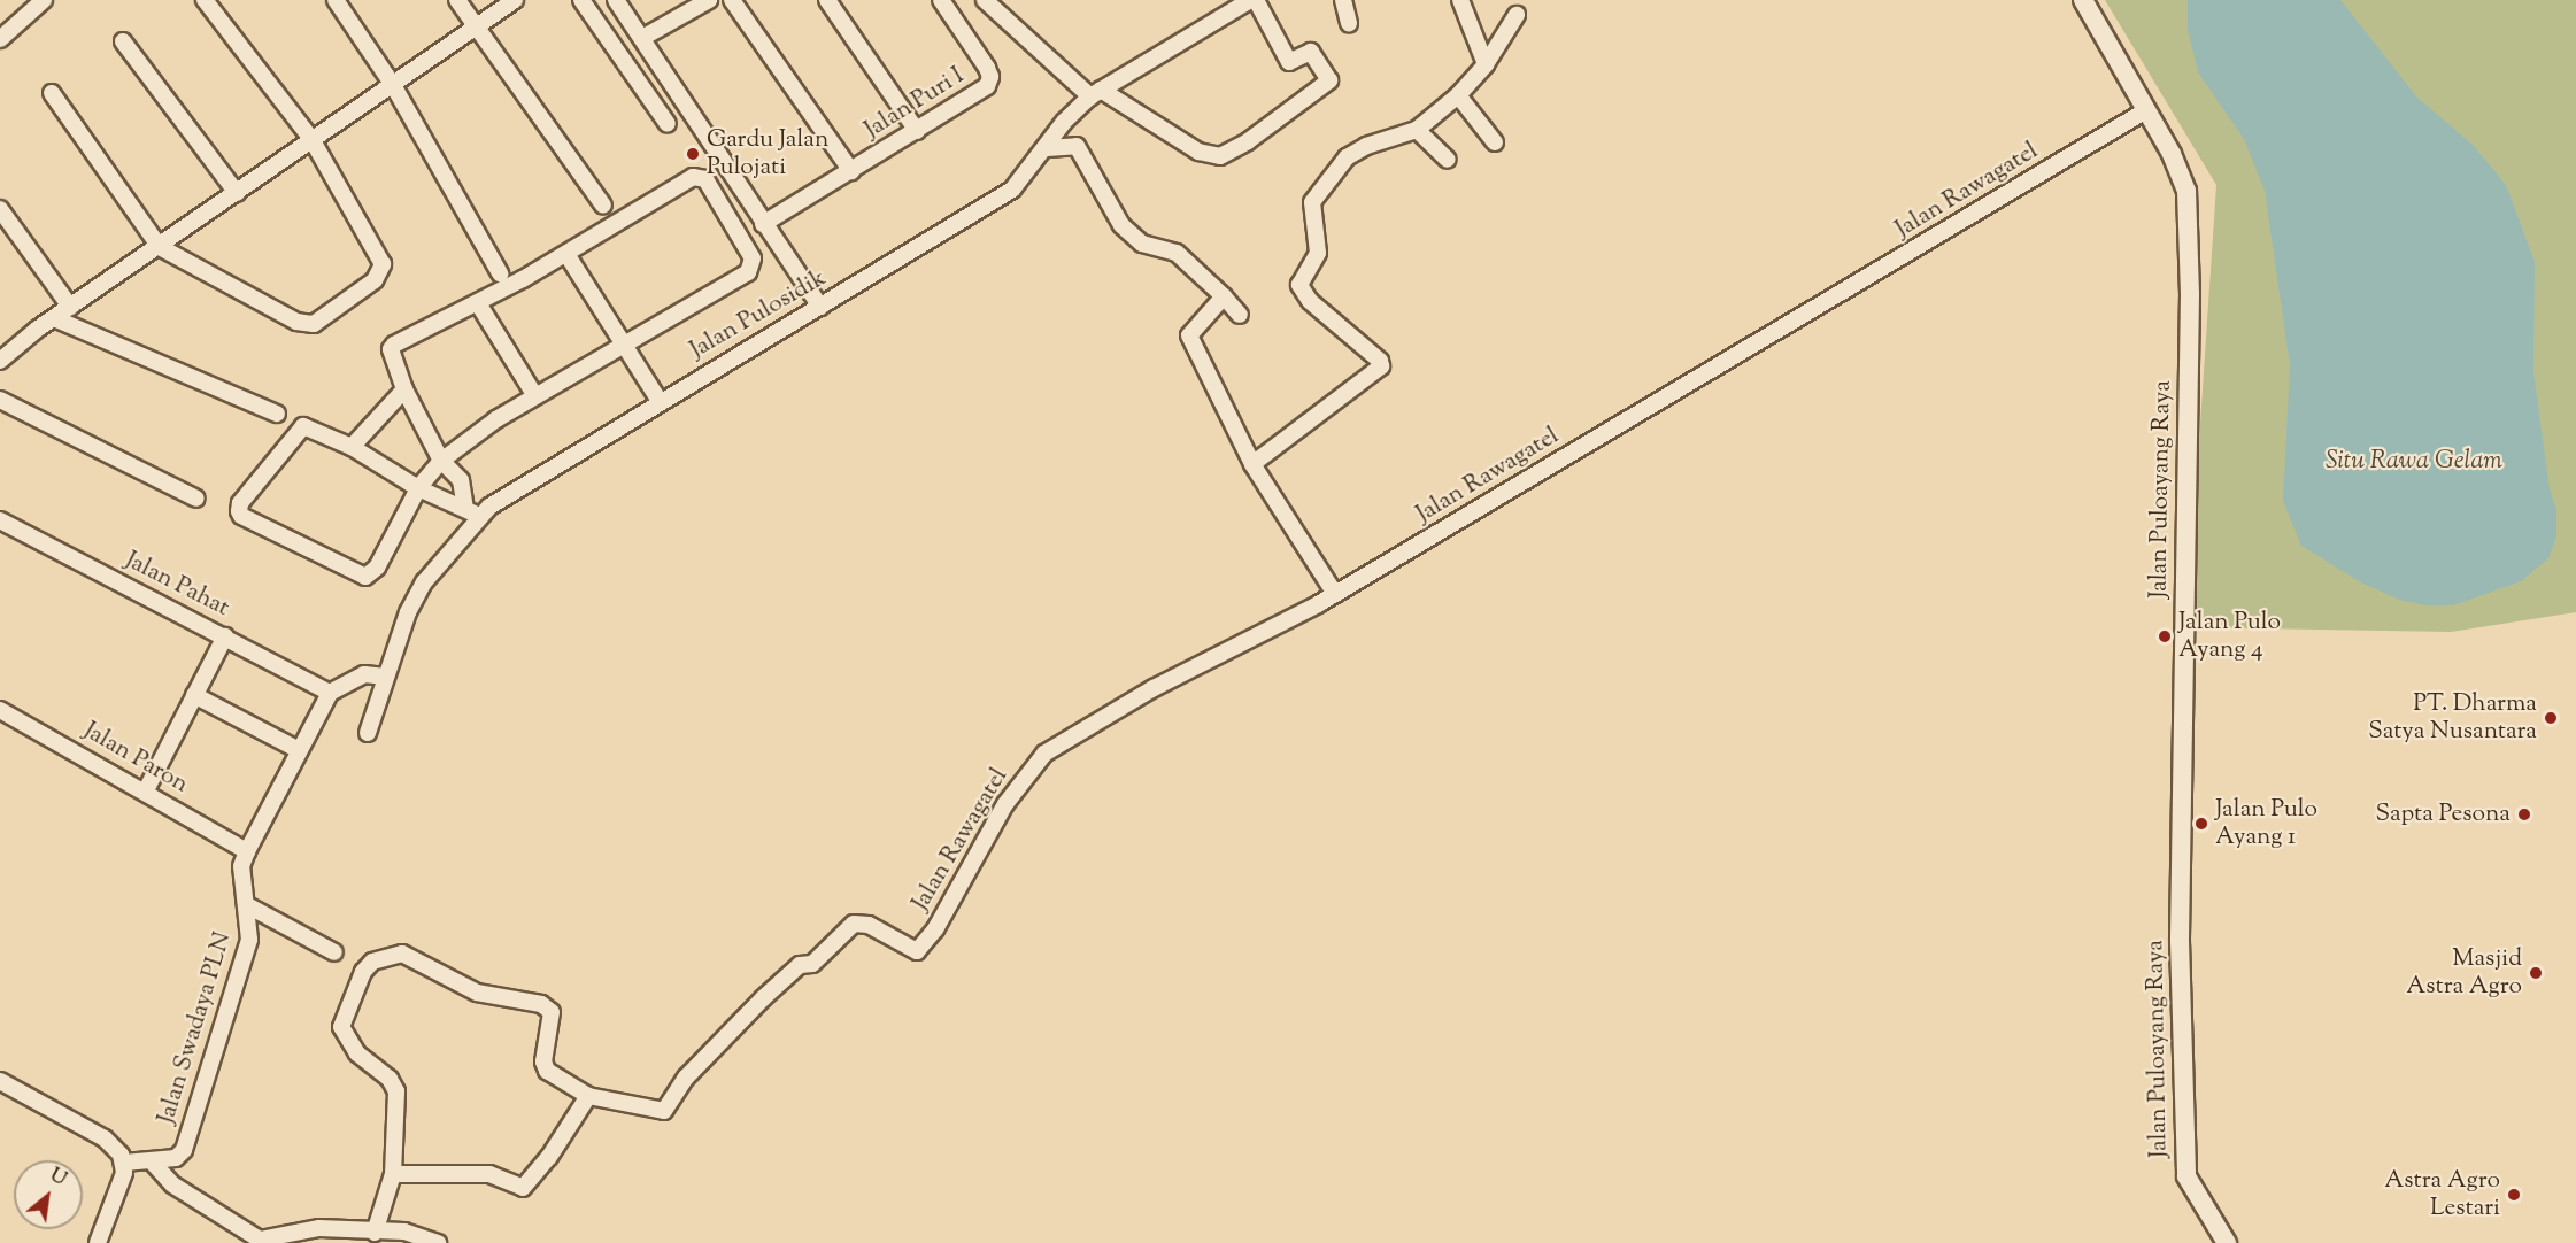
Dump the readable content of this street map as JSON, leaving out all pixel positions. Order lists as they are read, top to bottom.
{
  "streets": {
    "street": [
      "Jalan Puri I",
      "Jalan Rawagatel",
      "Jalan Pulosidik",
      "Jalan Puloayang Raya",
      "Jalan Pahat",
      "Jalan Paron",
      "Jalan Swadaya PLN"
    ]
  },
  "crossings": [
    ["Jalan Rawagatel", "Jalan Puloayang Raya"],
    ["Jalan Pahat", "Jalan Swadaya PLN"],
    ["Jalan Paron", "Jalan Swadaya PLN"]
  ],
  "water": ["Situ Rawa Gelam"],
  "places": [
    "Gardu Jalan Pulojati",
    "Jalan Pulo Ayang 4",
    "PT. Dharma Satya Nusantara",
    "Sapta Pesona",
    "Jalan Pulo Ayang 1",
    "Masjid Astra Agro",
    "Astra Agro Lestari"
  ],
  "north": "top right"
}
